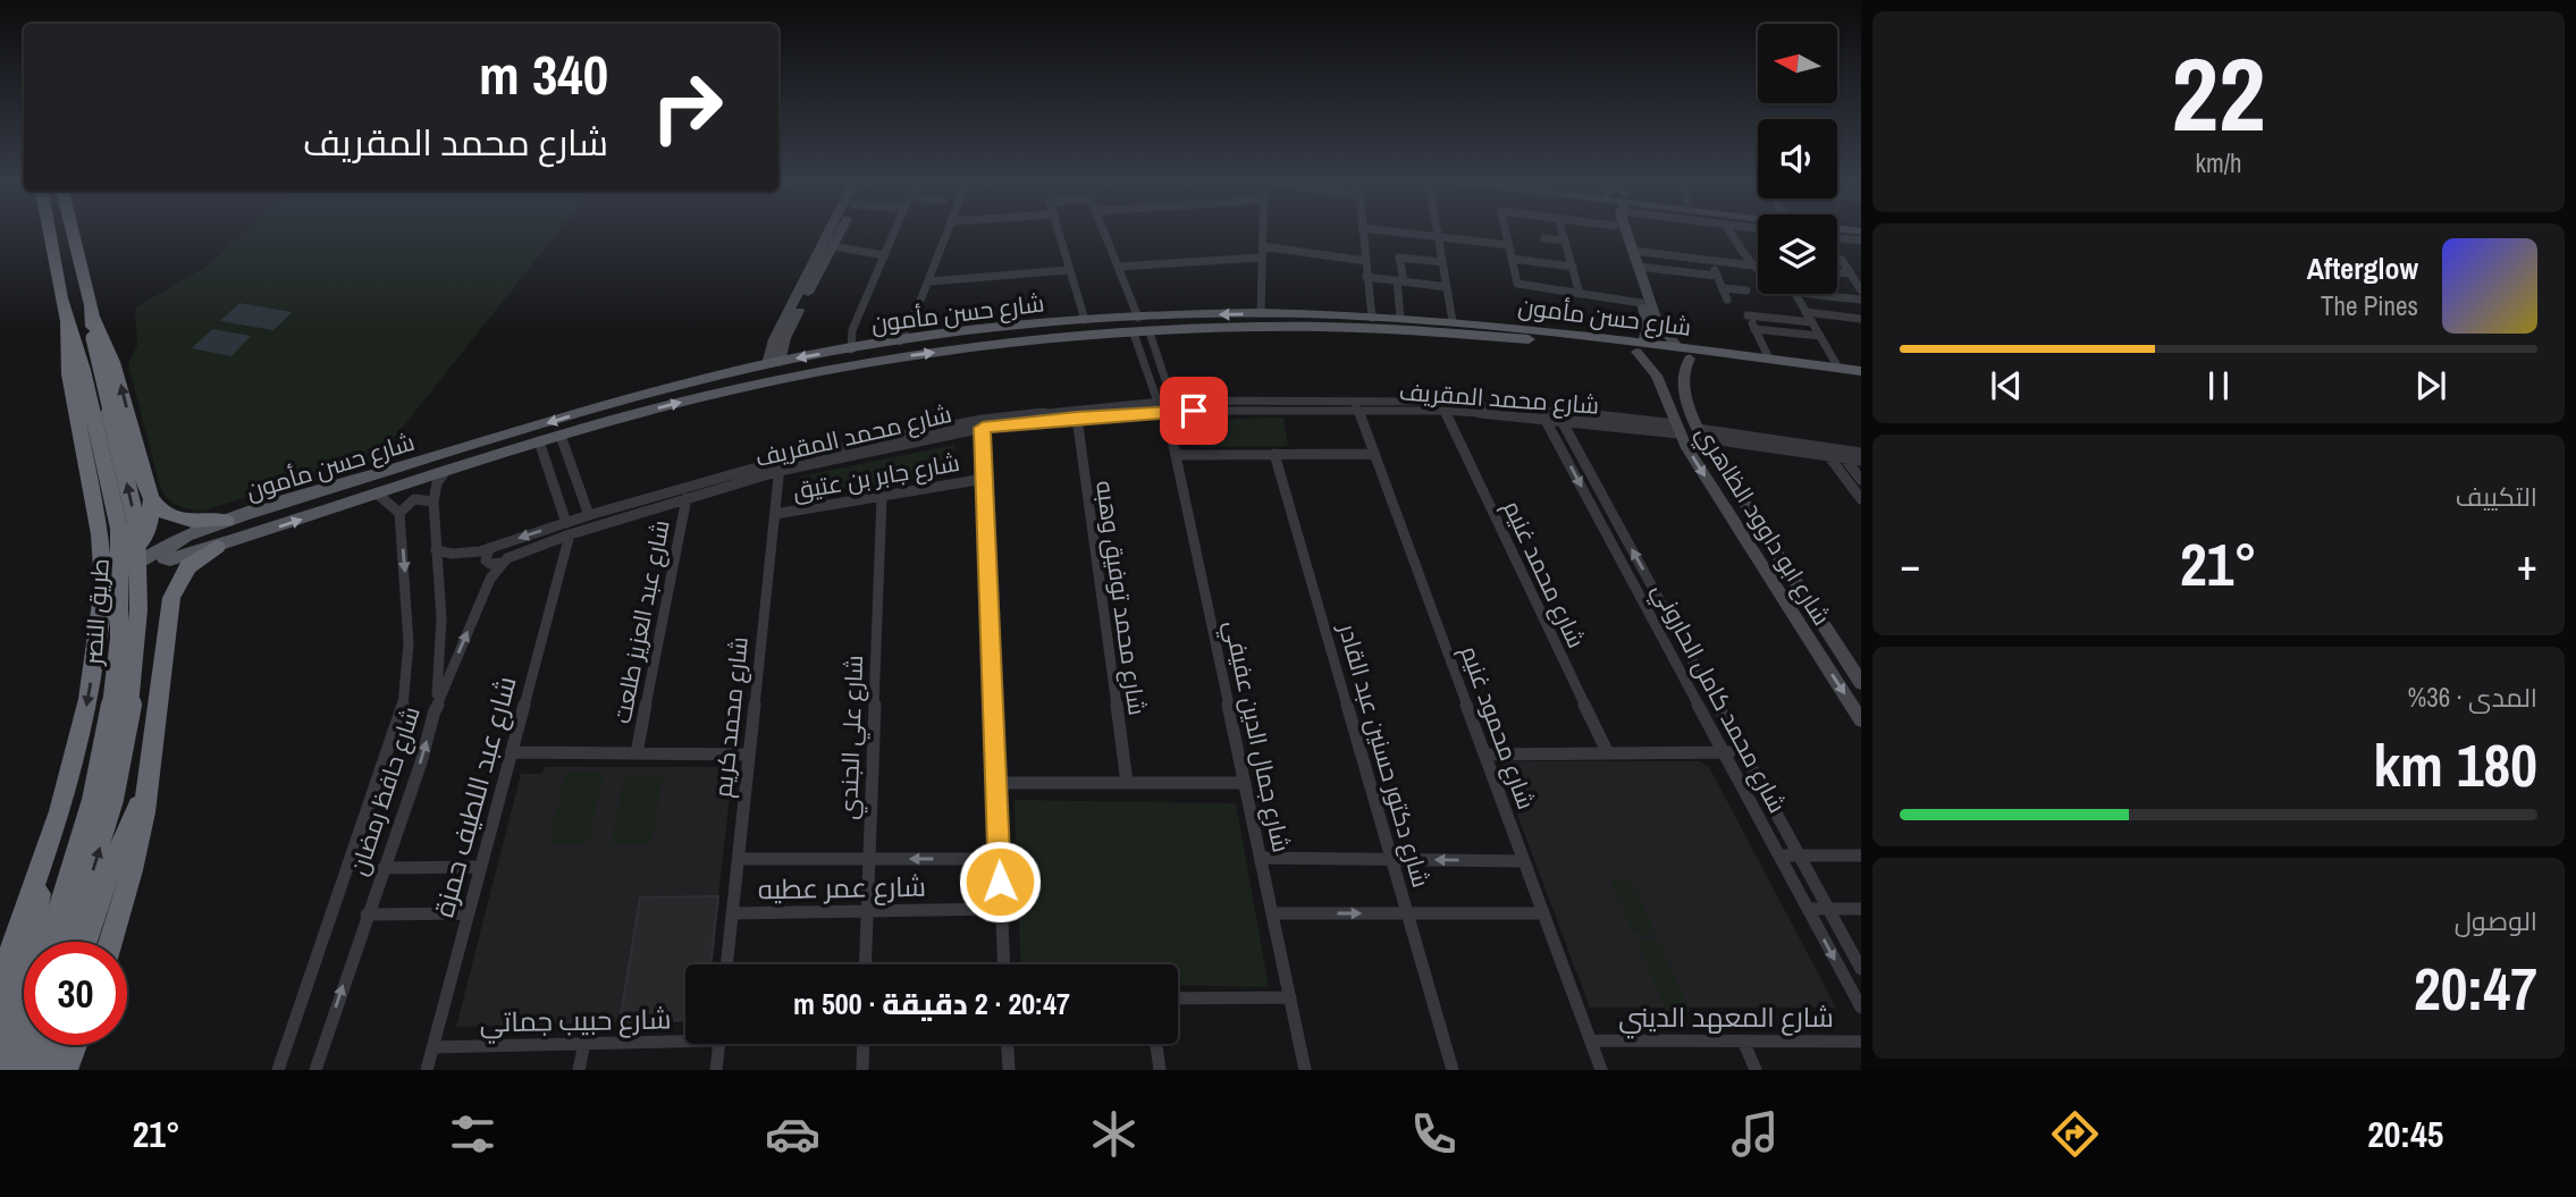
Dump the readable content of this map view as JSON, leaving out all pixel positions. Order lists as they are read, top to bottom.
{
  "streets": {
    "highway": ["طريق النصر"],
    "main road": ["شارع حسن مأمون"],
    "street": [
      "شارع محمد المقريف",
      "شارع جابر بن عتيق",
      "شارع ابو داوود الظاهري",
      "شارع محمد غنيم",
      "شارع محمد توفيق وهبه",
      "شارع عبد العزيز طلعت",
      "شارع محمد كامل الحاروني",
      "شارع محمد كريم",
      "شارع محمود غنيم",
      "شارع جمال الدين عفيفي",
      "شارع علي الجندي",
      "شارع دكتور حسنين عبد القادر",
      "شارع حافظ رمضان",
      "شارع عبد اللطيف حمزة",
      "شارع عمر عطيه",
      "شارع المعهد الديني",
      "شارع حبيب جماتي"
    ]
  },
  "crossings": [
    ["شارع حسن مأمون", "شارع ابو داوود الظاهري"],
    ["شارع حسن مأمون", "طريق النصر"],
    ["شارع حسن مأمون", "شارع جمال الدين عفيفي"],
    ["شارع حسن مأمون", "شارع حافظ رمضان"],
    ["شارع محمد المقريف", "شارع ابو داوود الظاهري"],
    ["شارع محمد المقريف", "شارع محمد غنيم"],
    ["شارع محمد المقريف", "شارع محمد توفيق وهبه"],
    ["شارع محمد المقريف", "شارع عبد العزيز طلعت"],
    ["شارع محمد المقريف", "شارع محمد كامل الحاروني"],
    ["شارع محمد المقريف", "شارع محمد كريم"],
    ["شارع محمد المقريف", "شارع محمود غنيم"],
    ["شارع محمد المقريف", "شارع جمال الدين عفيفي"],
    ["شارع محمد المقريف", "شارع حافظ رمضان"],
    ["شارع محمد المقريف", "شارع عبد اللطيف حمزة"],
    ["شارع جابر بن عتيق", "شارع محمد كريم"],
    ["شارع جابر بن عتيق", "شارع علي الجندي"],
    ["شارع محمد كريم", "شارع عمر عطيه"],
    ["شارع محمود غنيم", "شارع المعهد الديني"],
    ["شارع علي الجندي", "شارع عمر عطيه"],
    ["شارع عبد اللطيف حمزة", "شارع حبيب جماتي"]
  ],
  "north": "left",
  "page": {
    "tile": [
      ["22", "km/h"],
      "التكييف",
      ["المدى · 36%", "180 km"],
      ["الوصول", "20:47"]
    ],
    "turn": ["340 m", "شارع محمد المقريف"],
    "song": ["Afterglow", "The Pines"],
    "heat": ["−", "21°", "+"],
    "limit": "30",
    "trip": "20:47 · 2 دقيقة · 500 m",
    "tabs": ["20:45", "21°"]
  }
}
